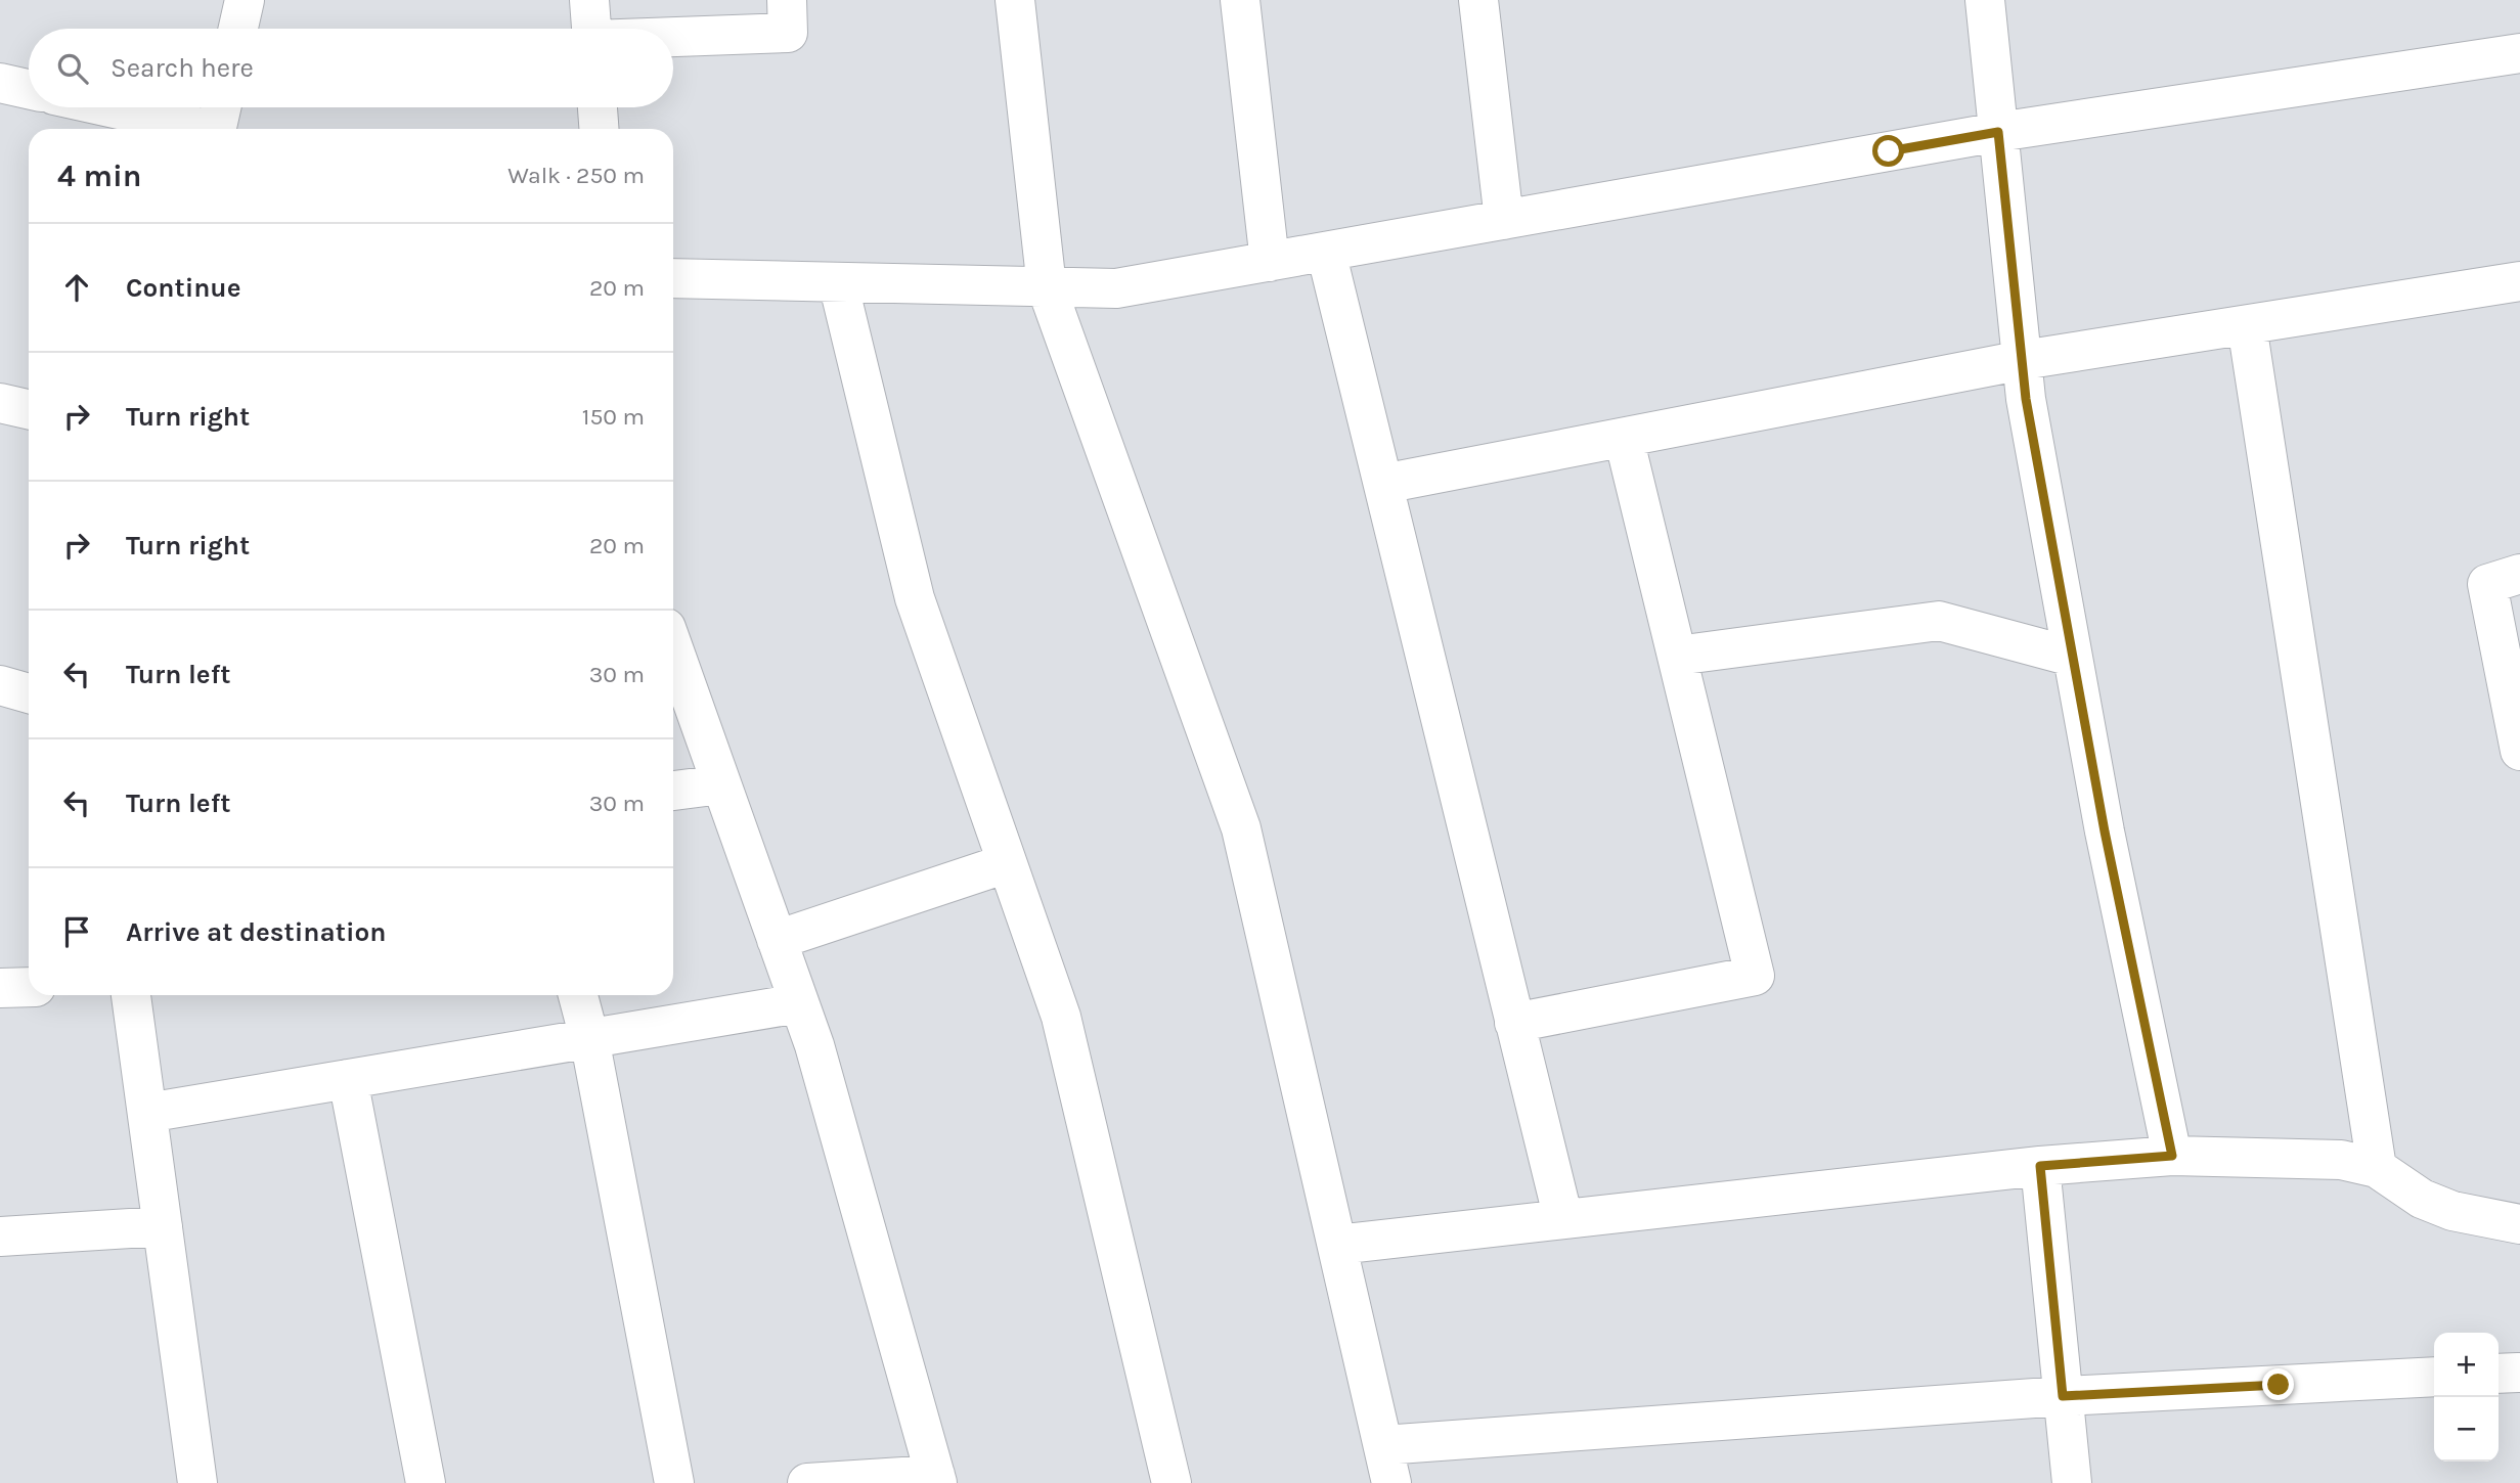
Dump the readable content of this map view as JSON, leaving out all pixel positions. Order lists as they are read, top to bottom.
{
  "page": {
    "search": "Search here",
    "heading": ["4 min", "Walk · 250 m"],
    "list": [
      ["Continue", "20 m"],
      ["Turn right", "150 m"],
      ["Turn right", "20 m"],
      ["Turn left", "30 m"],
      ["Turn left", "30 m"],
      "Arrive at destination"
    ],
    "map_buttons": ["+", "−"]
  }
}
